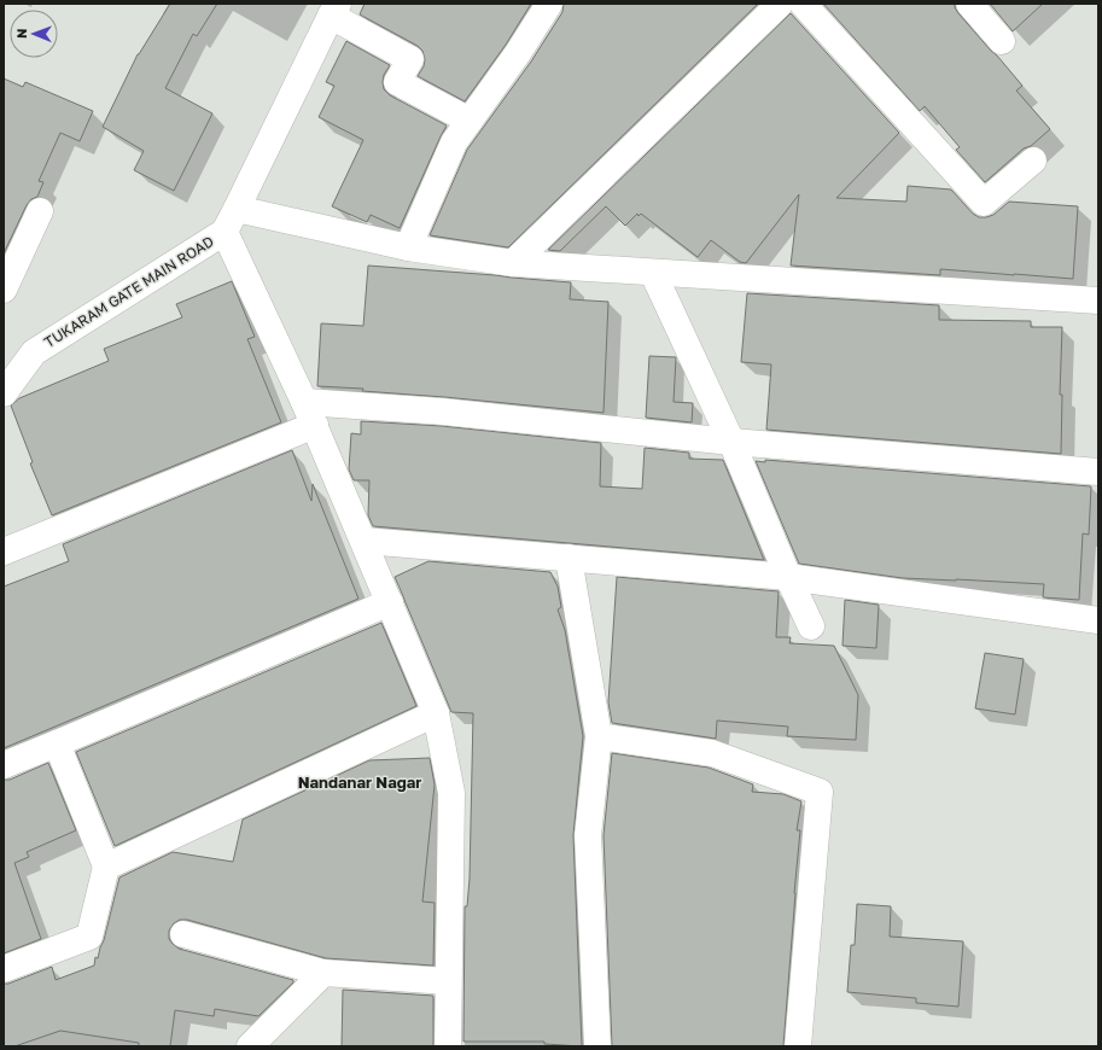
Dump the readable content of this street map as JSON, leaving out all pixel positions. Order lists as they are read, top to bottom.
{
  "streets": {
    "street": ["TUKARAM GATE MAIN ROAD"]
  },
  "districts": ["Nandanar Nagar"],
  "north": "left"
}
